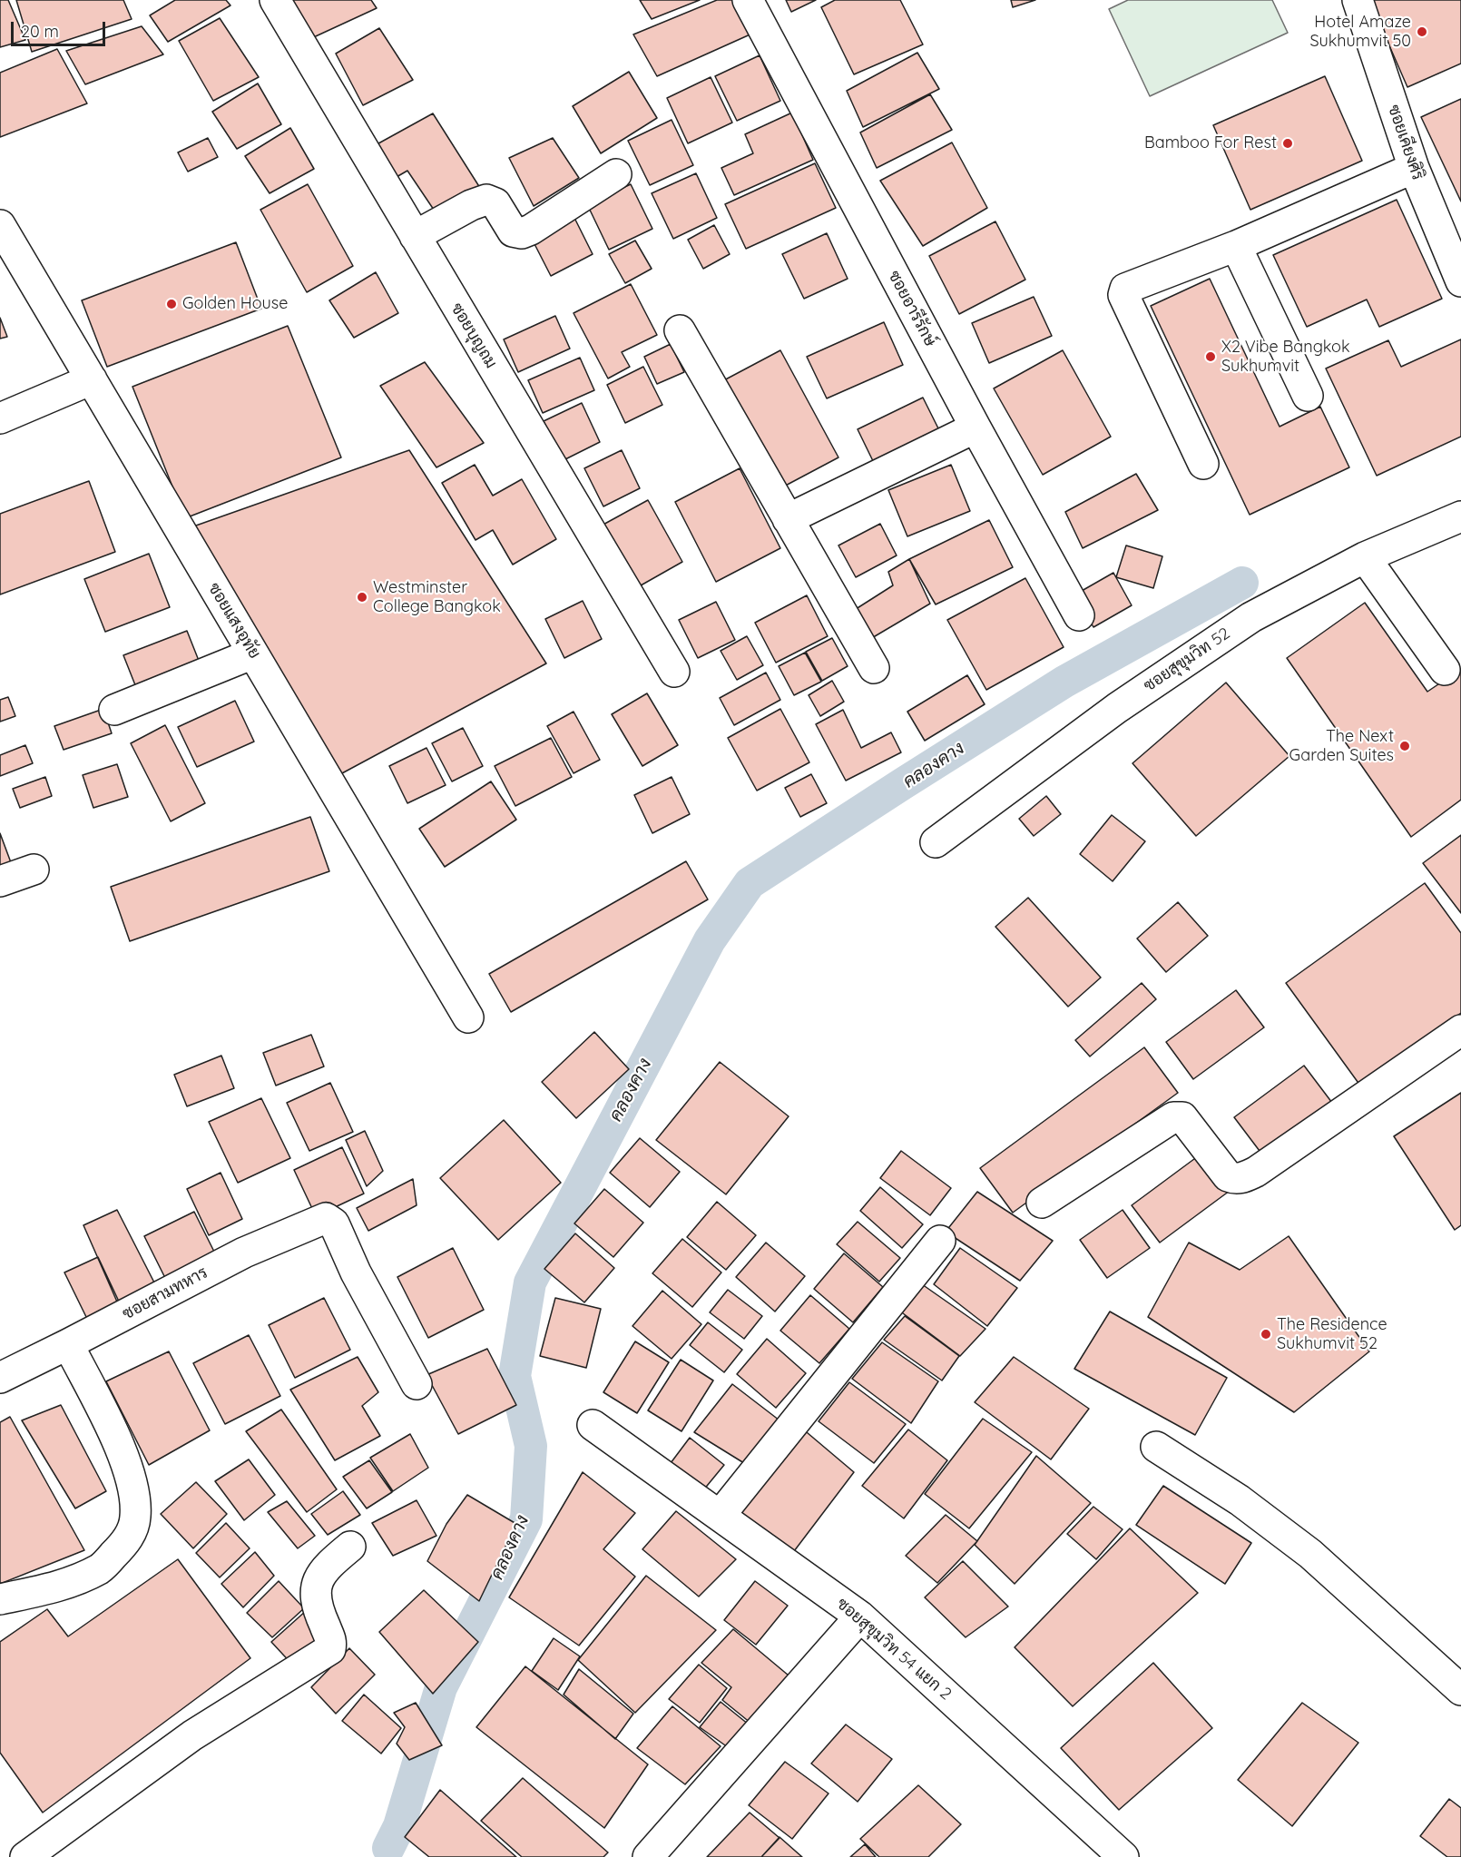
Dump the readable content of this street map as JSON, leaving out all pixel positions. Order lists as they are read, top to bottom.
{
  "streets": {
    "street": [
      "ซอยเคียงศิริ",
      "ซอยอารีรักษ์",
      "ซอยบุญถม",
      "ซอยแสงอุทัย",
      "ซอยสุขุมวิท 52",
      "ซอยสามทหาร",
      "ซอยสุขุมวิท 54 แยก 2"
    ]
  },
  "water": ["คลองคาง"],
  "places": [
    "Hotel Amaze Sukhumvit 50",
    "Bamboo For Rest",
    "Golden House",
    "X2 Vibe Bangkok Sukhumvit",
    "Westminster College Bangkok",
    "The Next Garden Suites",
    "The Residence Sukhumvit 52"
  ],
  "scale_bar": "20 m"
}
